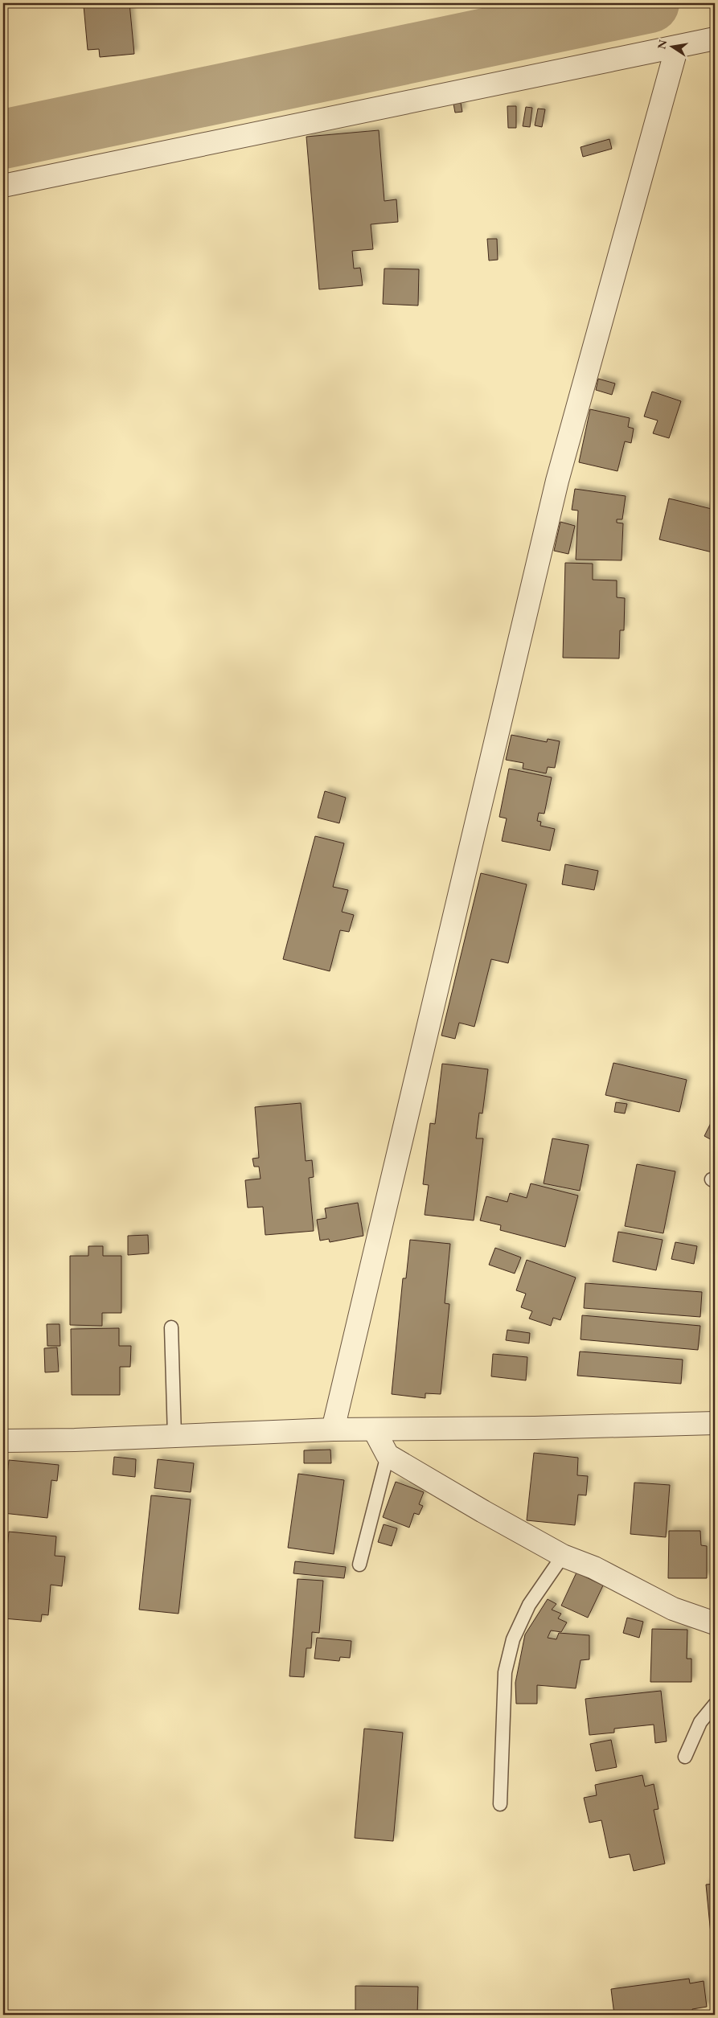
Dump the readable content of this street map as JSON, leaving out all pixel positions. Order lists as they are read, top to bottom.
{
  "north": "left"
}
